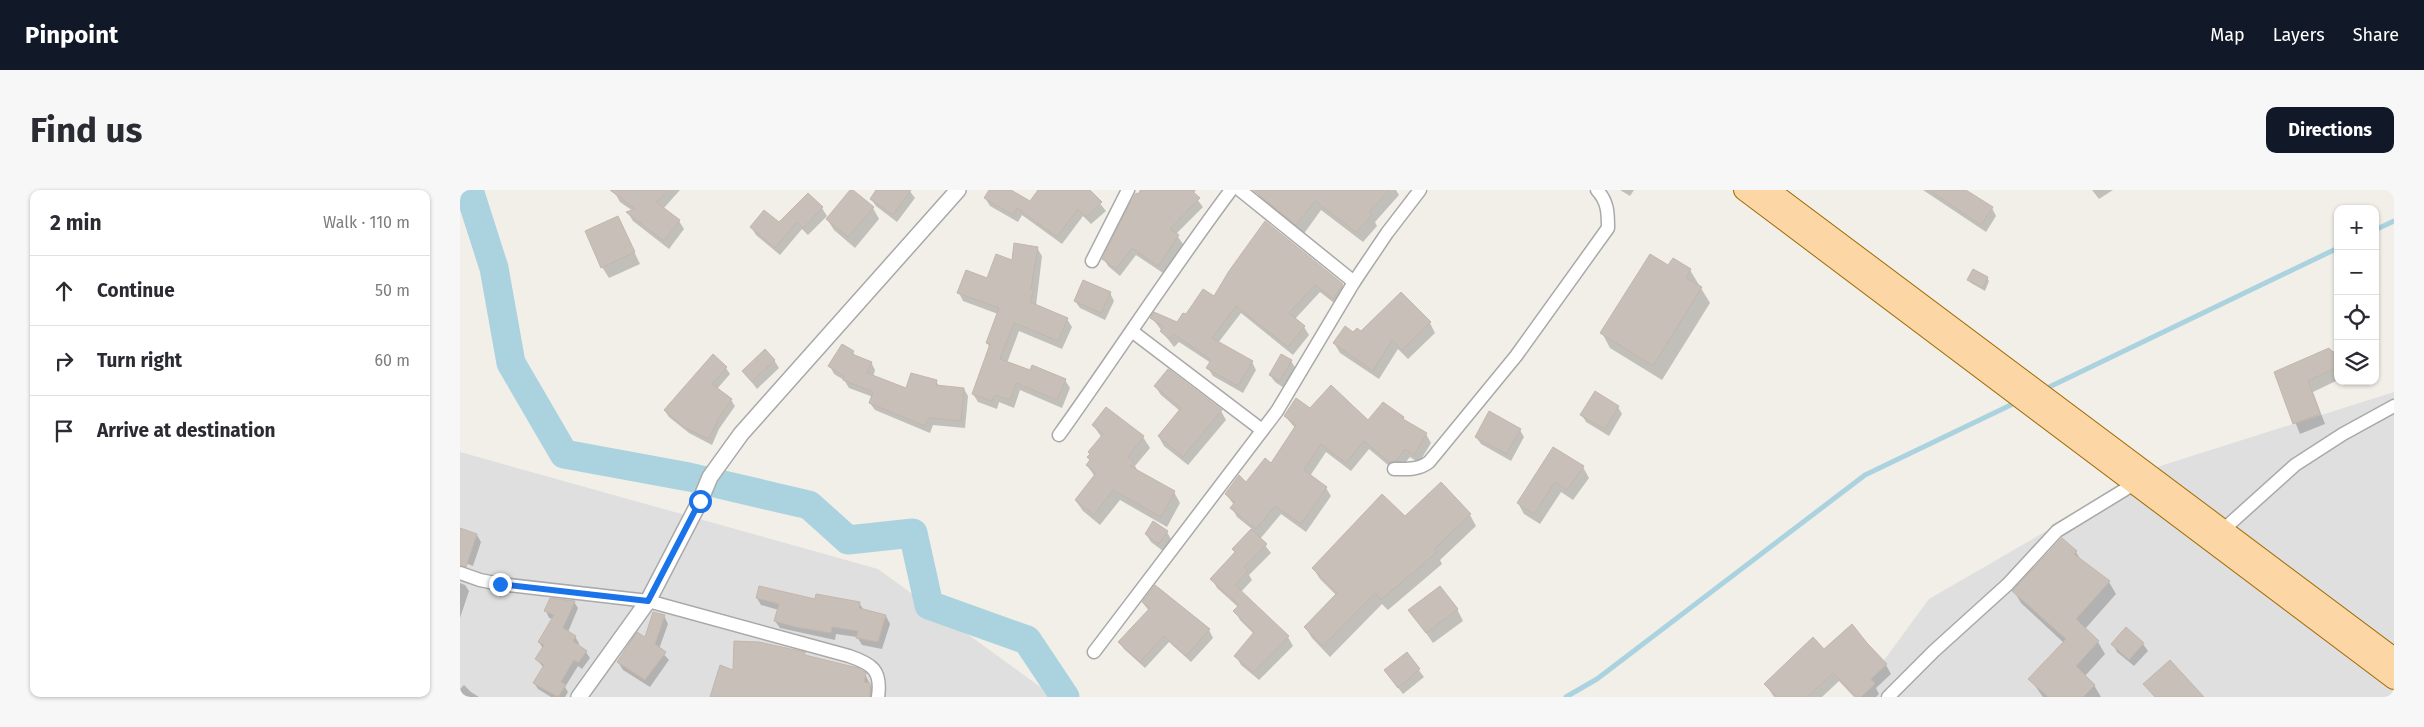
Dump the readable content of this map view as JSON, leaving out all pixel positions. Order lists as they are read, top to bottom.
{
  "page": {
    "header": "Pinpoint",
    "nav": ["Map", "Layers", "Share"],
    "buttons": "Directions",
    "title": "Find us",
    "heading": ["2 min", "Walk · 110 m"],
    "map_buttons": ["+", "−"],
    "list": [
      ["Continue", "50 m"],
      ["Turn right", "60 m"],
      "Arrive at destination"
    ]
  }
}
